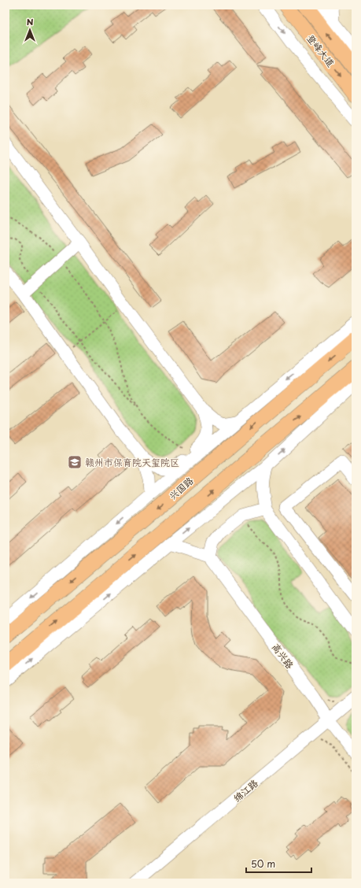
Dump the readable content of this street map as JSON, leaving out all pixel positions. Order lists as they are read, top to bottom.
{
  "streets": {
    "main road": ["登峰大道", "兴国路"],
    "street": ["高兴路", "绵江路"]
  },
  "crossings": [
    ["高兴路", "绵江路"]
  ],
  "places": {
    "school or university": ["赣州市保育院天玺院区"]
  },
  "scale_bar": "50 m",
  "north": "top"
}
